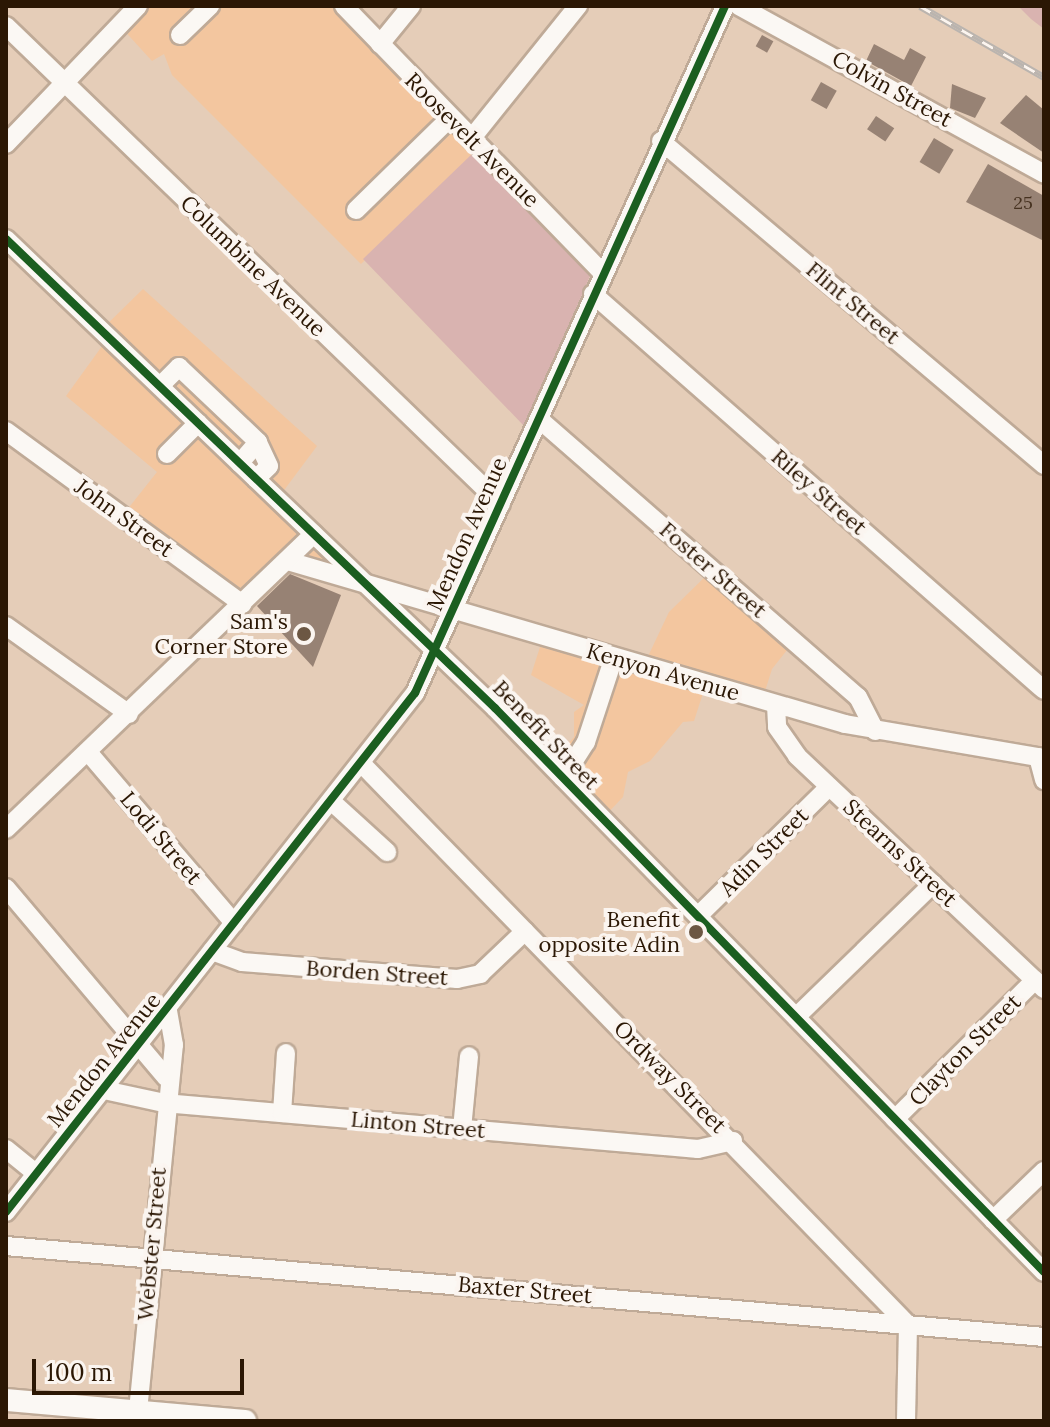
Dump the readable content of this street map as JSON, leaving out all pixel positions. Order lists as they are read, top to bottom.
{
  "streets": {
    "street": [
      "Colvin Street",
      "Roosevelt Avenue",
      "Columbine Avenue",
      "Flint Street",
      "Riley Street",
      "John Street",
      "Mendon Avenue",
      "Foster Street",
      "Kenyon Avenue",
      "Benefit Street",
      "Lodi Street",
      "Adin Street",
      "Stearns Street",
      "Borden Street",
      "Clayton Street",
      "Ordway Street",
      "Linton Street",
      "Webster Street",
      "Baxter Street"
    ]
  },
  "crossings": [
    ["Roosevelt Avenue", "Mendon Avenue"],
    ["Columbine Avenue", "Mendon Avenue"],
    ["Flint Street", "Mendon Avenue"],
    ["Riley Street", "Mendon Avenue"],
    ["Mendon Avenue", "Foster Street"],
    ["Mendon Avenue", "Kenyon Avenue"],
    ["Mendon Avenue", "Benefit Street"],
    ["Mendon Avenue", "Lodi Street"],
    ["Mendon Avenue", "Borden Street"],
    ["Mendon Avenue", "Ordway Street"],
    ["Mendon Avenue", "Linton Street"],
    ["Mendon Avenue", "Webster Street"],
    ["Foster Street", "Kenyon Avenue"],
    ["Kenyon Avenue", "Benefit Street"],
    ["Kenyon Avenue", "Stearns Street"],
    ["Benefit Street", "Adin Street"],
    ["Benefit Street", "Clayton Street"],
    ["Adin Street", "Stearns Street"],
    ["Stearns Street", "Clayton Street"],
    ["Borden Street", "Ordway Street"],
    ["Ordway Street", "Linton Street"],
    ["Ordway Street", "Baxter Street"],
    ["Linton Street", "Webster Street"],
    ["Webster Street", "Baxter Street"]
  ],
  "places": ["Sam's Corner Store", "Benefit opposite Adin"],
  "house_numbers": ["25"],
  "scale_bar": "100 m"
}
